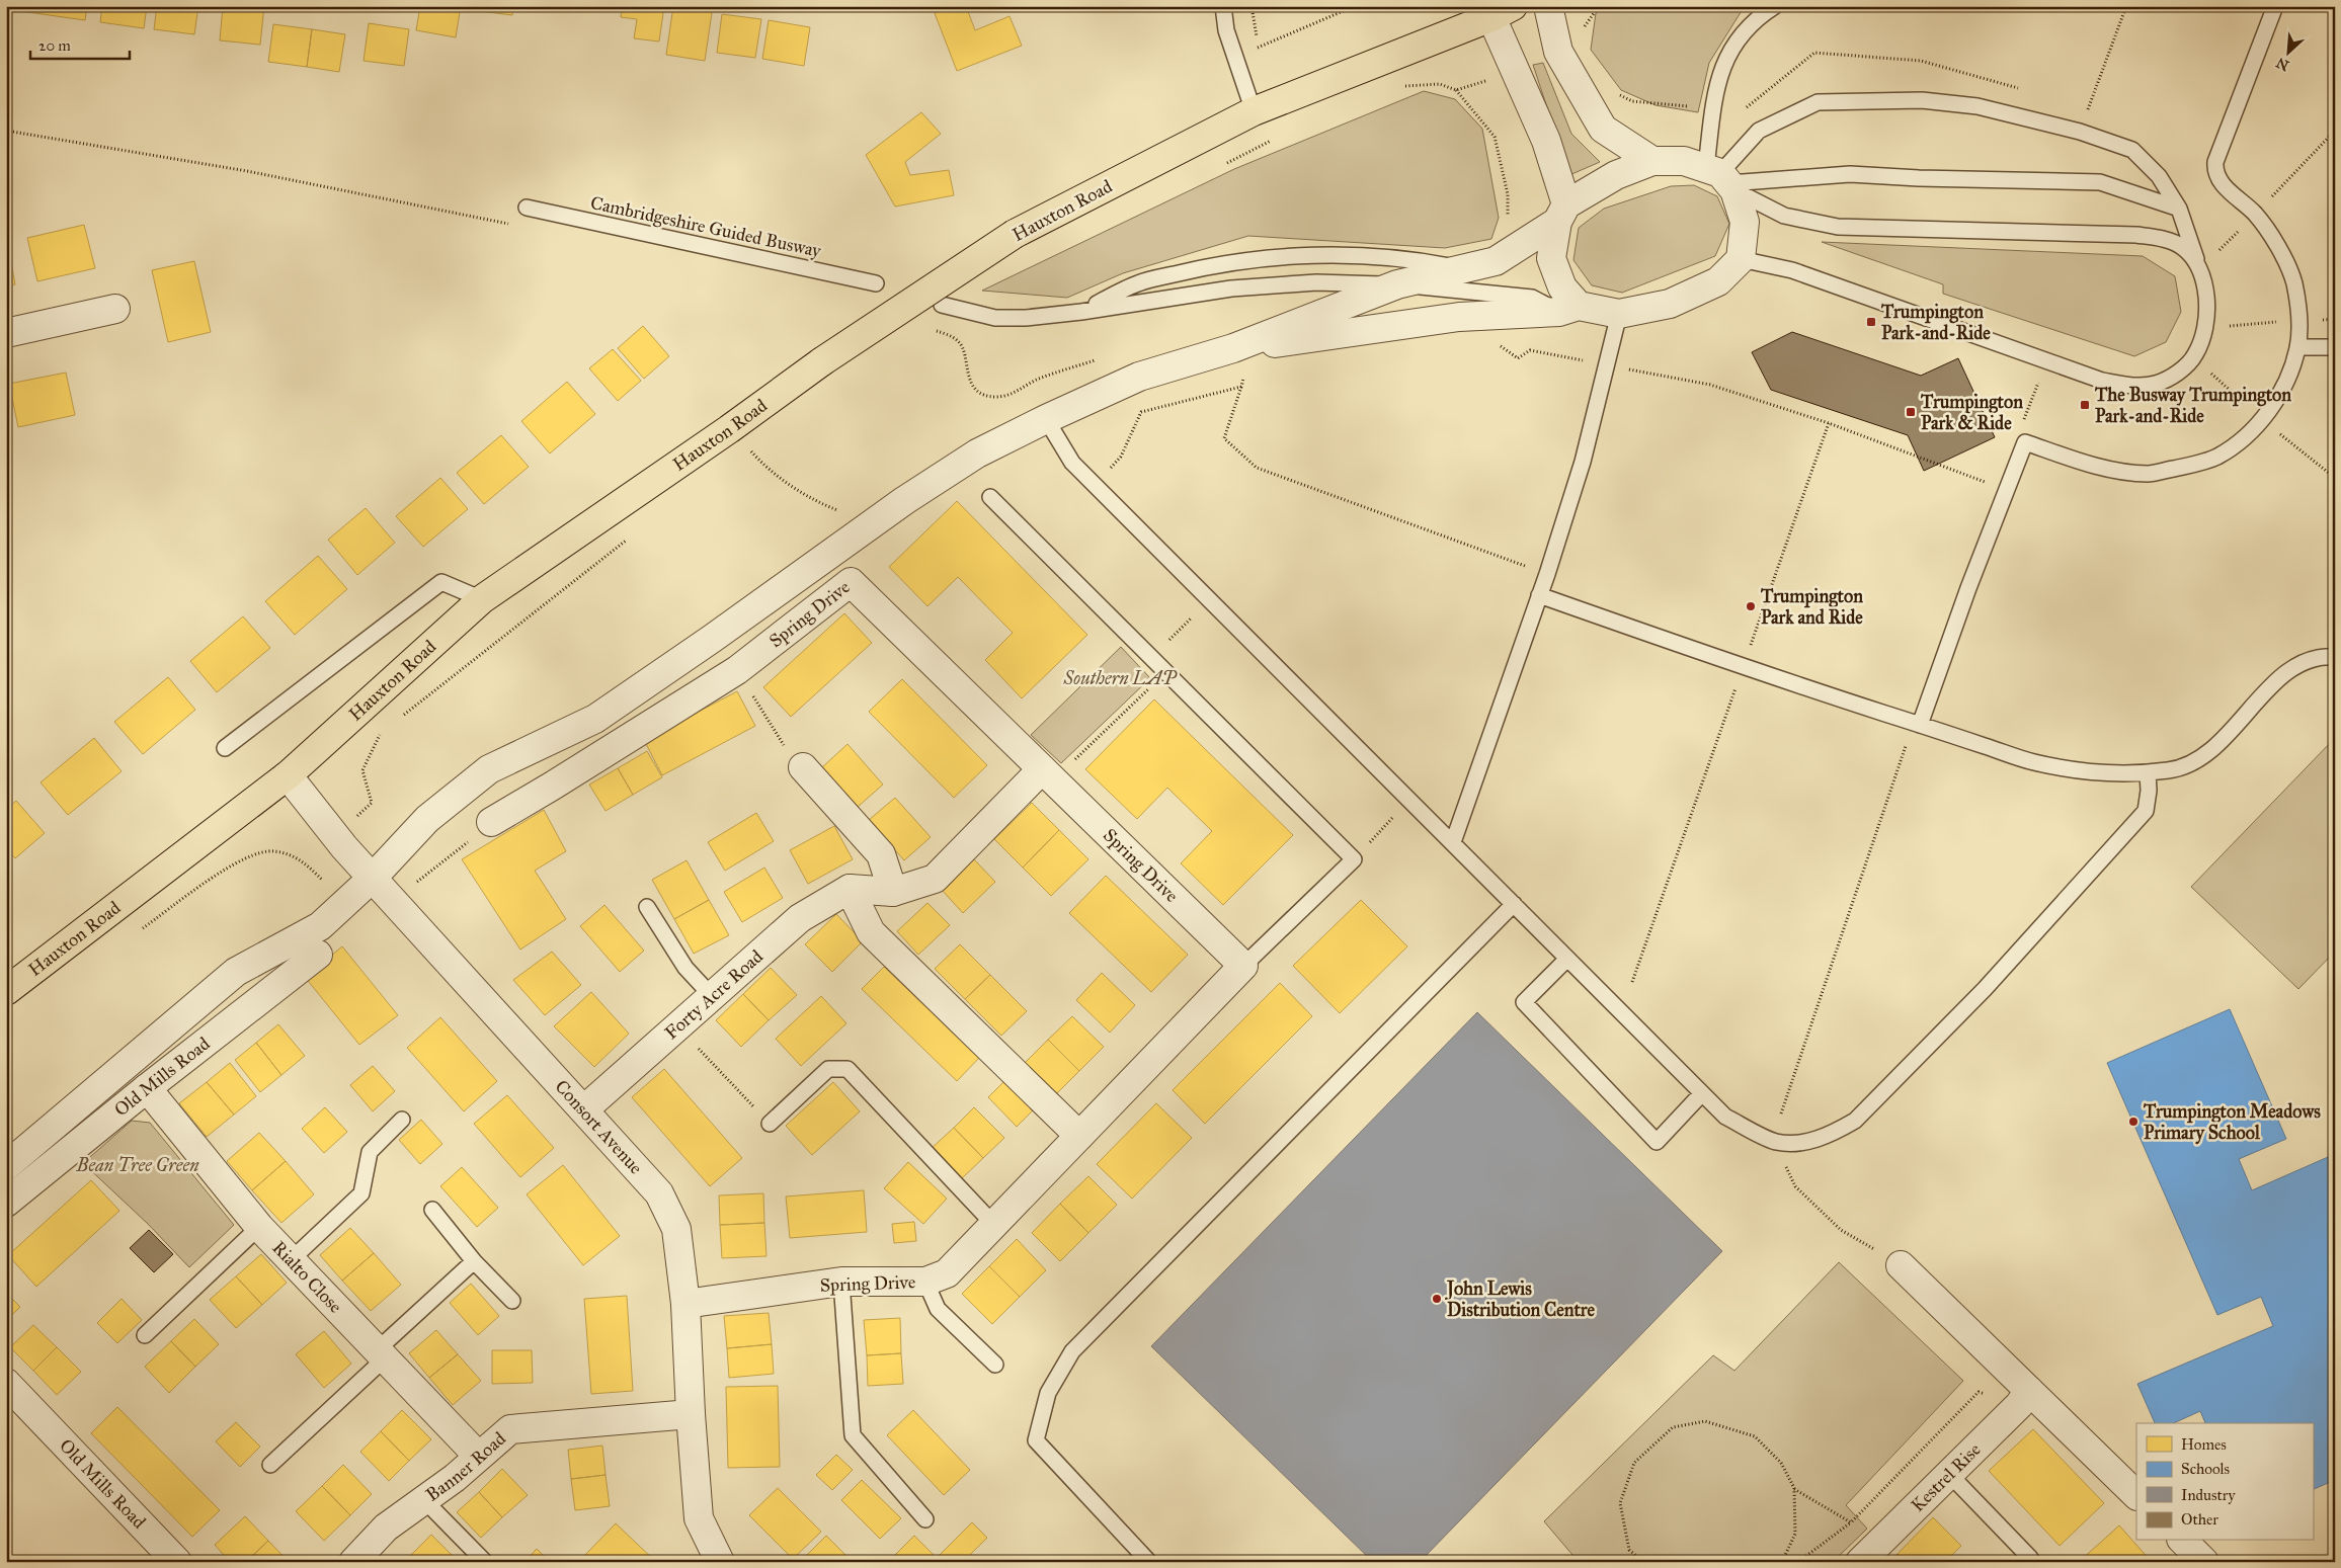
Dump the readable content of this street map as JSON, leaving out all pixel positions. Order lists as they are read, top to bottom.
{
  "streets": {
    "main road": ["Hauxton Road"],
    "street": [
      "Spring Drive",
      "Forty Acre Road",
      "Old Mills Road",
      "Consort Avenue",
      "Rialto Close",
      "Banner Road",
      "Kestrel Rise"
    ],
    "lane": ["Cambridgeshire Guided Busway"]
  },
  "crossings": [
    ["Hauxton Road", "Consort Avenue"],
    ["Spring Drive", "Consort Avenue"],
    ["Forty Acre Road", "Consort Avenue"],
    ["Old Mills Road", "Rialto Close"],
    ["Consort Avenue", "Banner Road"],
    ["Rialto Close", "Banner Road"]
  ],
  "parks": ["Southern LAP", "Bean Tree Green"],
  "places": {
    "transit": ["Trumpington Park-and-Ride", "The Busway Trumpington Park-and-Ride", "Trumpington Park & Ride"],
    "other": ["Trumpington Park and Ride", "Trumpington Meadows Primary School", "John Lewis Distribution Centre"]
  },
  "legend": [
    "Homes",
    "Schools",
    "Industry",
    "Other"
  ],
  "scale_bar": "20 m",
  "north": "bottom left"
}
